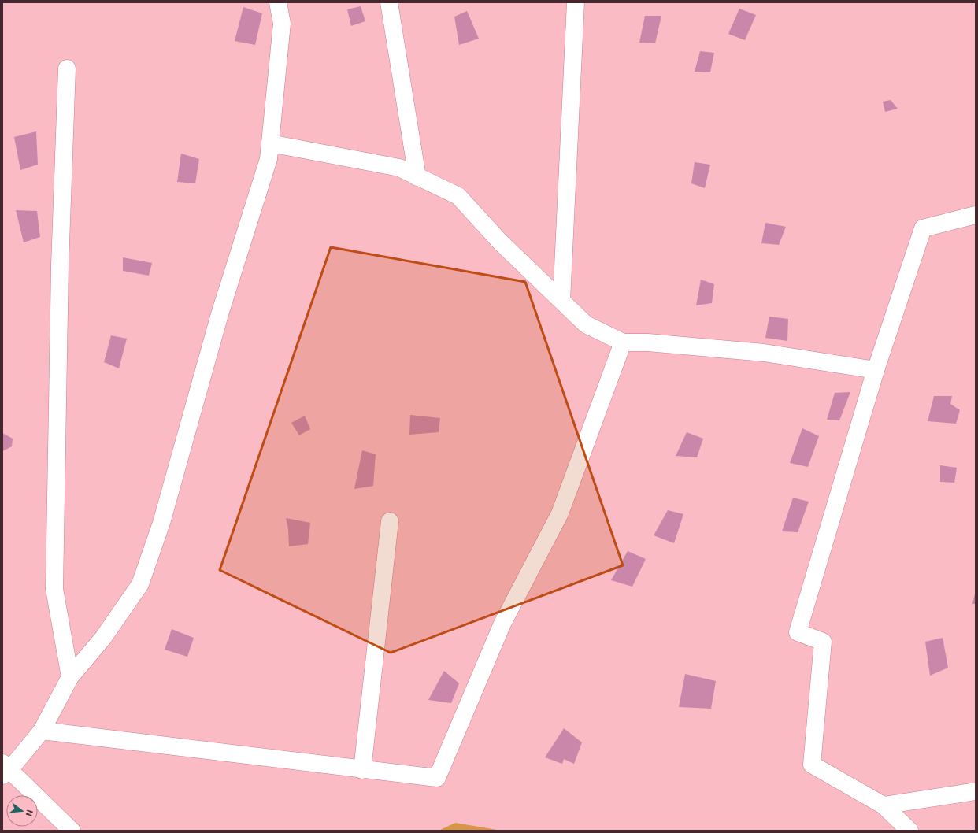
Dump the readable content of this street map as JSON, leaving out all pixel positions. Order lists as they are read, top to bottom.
{
  "north": "right"
}
